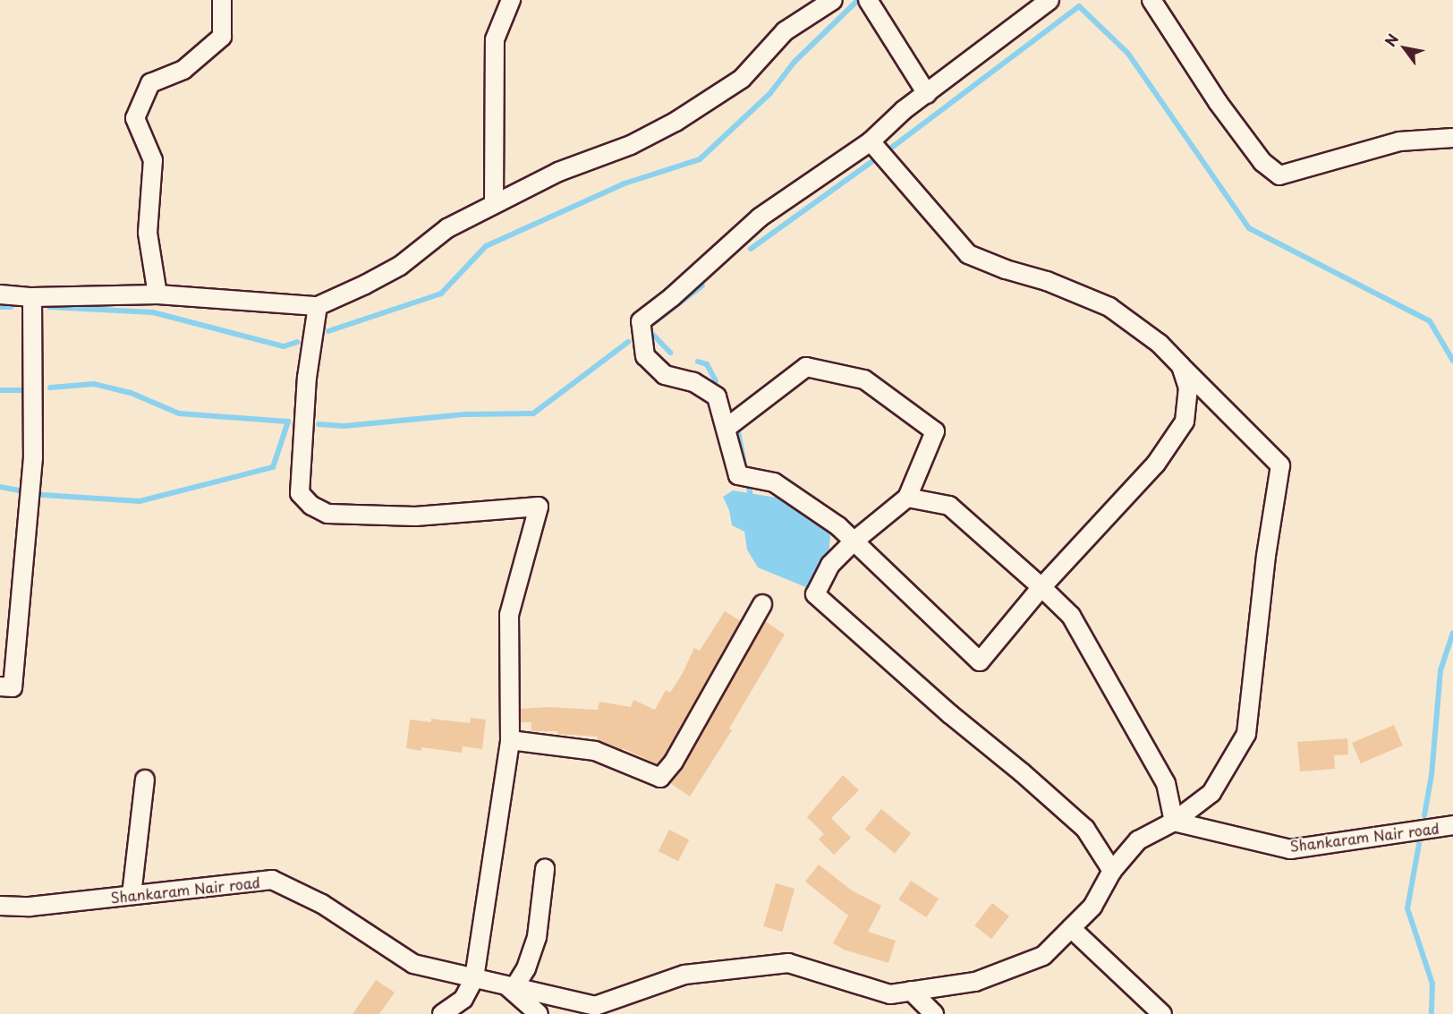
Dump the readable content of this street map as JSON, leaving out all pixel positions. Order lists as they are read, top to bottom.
{
  "streets": {
    "street": ["Shankaram Nair road"]
  },
  "north": "top left"
}
